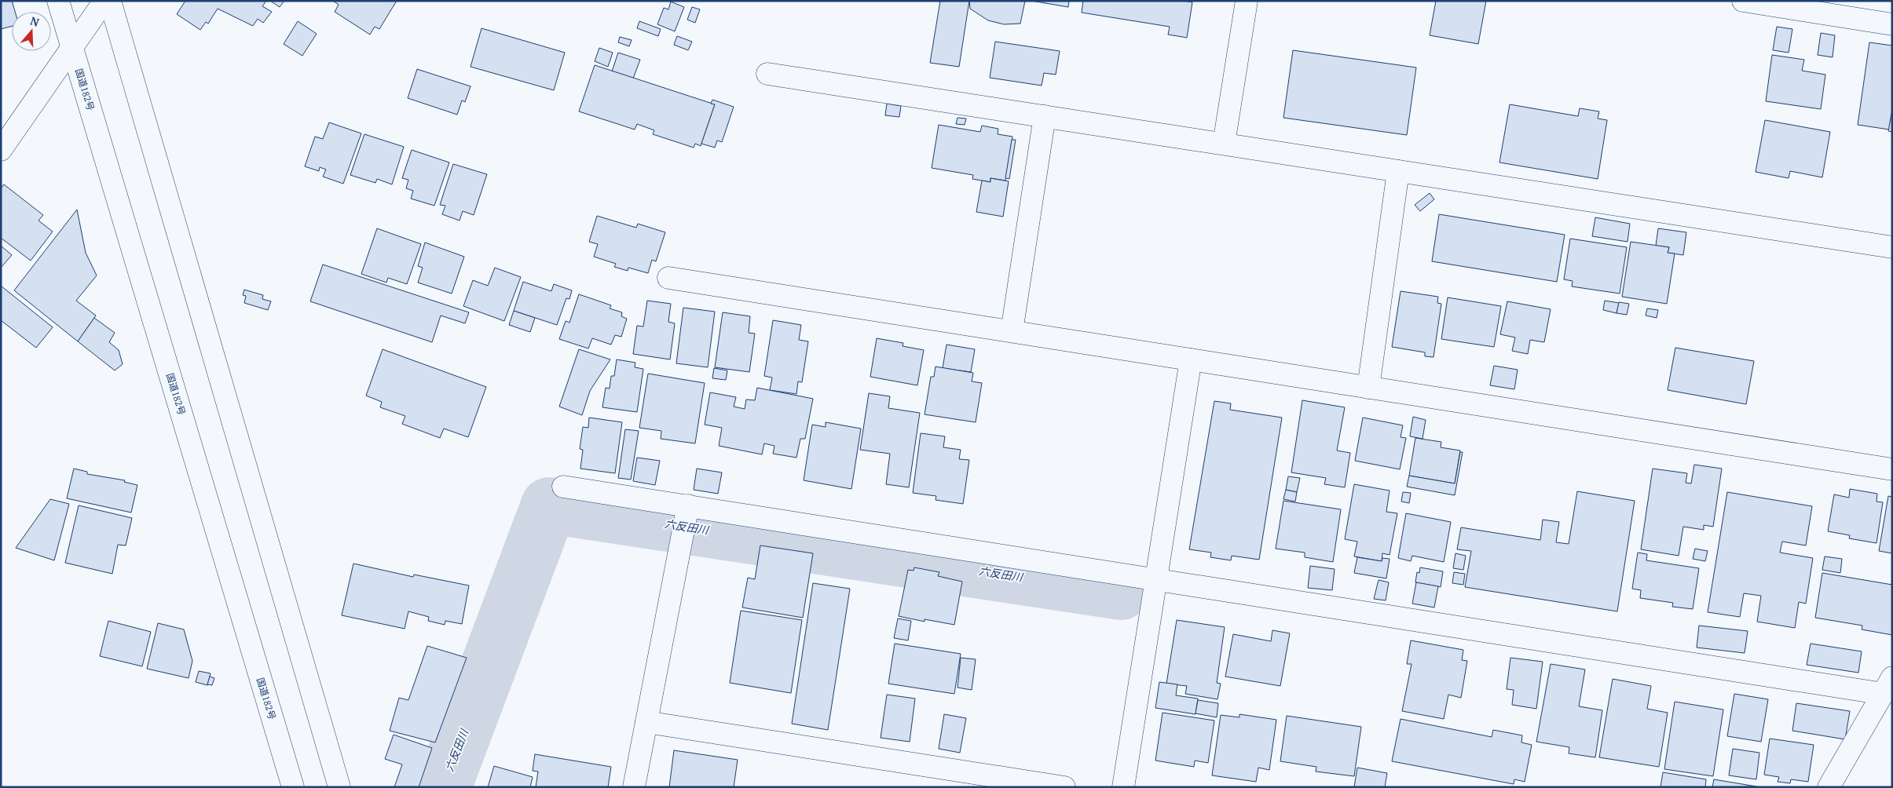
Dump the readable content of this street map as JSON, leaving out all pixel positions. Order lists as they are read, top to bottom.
{
  "streets": {
    "main road": ["国道182号"]
  },
  "water": ["六反田川"],
  "north": "top"
}
